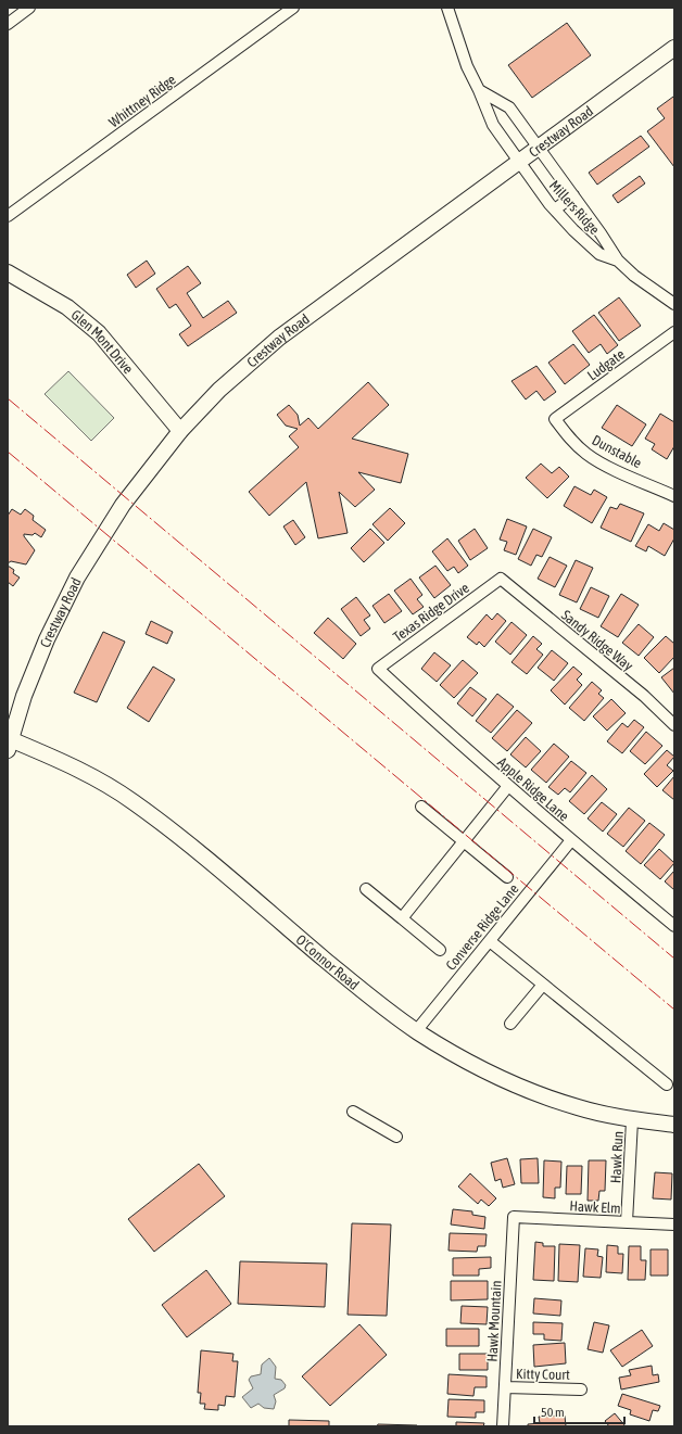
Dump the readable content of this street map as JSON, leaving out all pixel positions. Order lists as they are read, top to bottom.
{
  "streets": {
    "main road": ["Crestway Road", "Glen Mont Drive", "O'Connor Road"],
    "street": [
      "Whittney Ridge",
      "Millers Ridge",
      "Ludgate",
      "Dunstable",
      "Texas Ridge Drive",
      "Sandy Ridge Way",
      "Apple Ridge Lane",
      "Converse Ridge Lane",
      "Hawk Run",
      "Hawk Elm",
      "Hawk Mountain",
      "Kitty Court"
    ]
  },
  "crossings": [
    ["Crestway Road", "Millers Ridge"],
    ["Crestway Road", "Glen Mont Drive"],
    ["Crestway Road", "O'Connor Road"],
    ["Ludgate", "Dunstable"],
    ["Texas Ridge Drive", "Sandy Ridge Way"],
    ["Texas Ridge Drive", "Apple Ridge Lane"],
    ["Apple Ridge Lane", "Converse Ridge Lane"],
    ["Converse Ridge Lane", "O'Connor Road"],
    ["O'Connor Road", "Hawk Run"],
    ["Hawk Run", "Hawk Elm"],
    ["Hawk Elm", "Hawk Mountain"],
    ["Hawk Mountain", "Kitty Court"]
  ],
  "scale_bar": "50 m"
}
